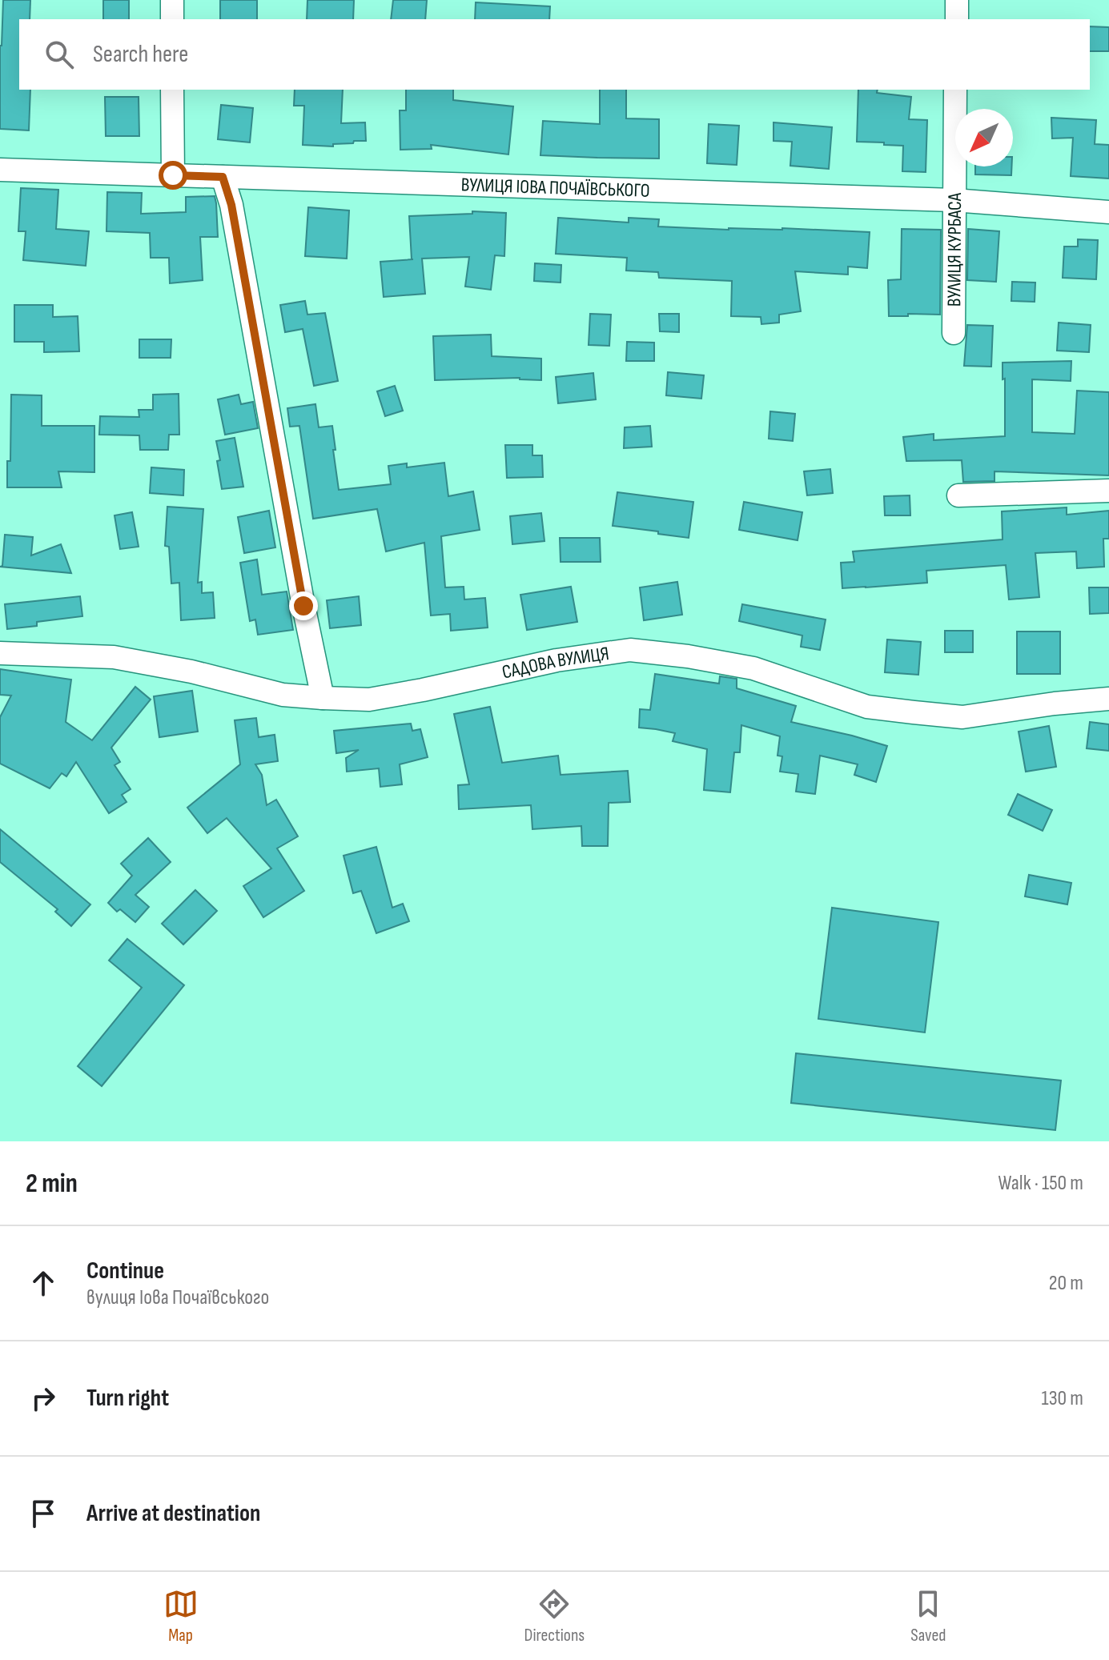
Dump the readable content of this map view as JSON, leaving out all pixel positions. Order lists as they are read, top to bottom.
{
  "streets": {
    "street": ["ВУЛИЦЯ ІОВА ПОЧАЇВСЬКОГО", "ВУЛИЦЯ КУРБАСА", "САДОВА ВУЛИЦЯ"]
  },
  "crossings": [
    ["ВУЛИЦЯ ІОВА ПОЧАЇВСЬКОГО", "ВУЛИЦЯ КУРБАСА"]
  ],
  "north": "bottom left",
  "page": {
    "search": "Search here",
    "heading": ["2 min", "Walk · 150 m"],
    "list": [
      ["Continue", "вулиця Іова Почаївського", "20 m"],
      ["Turn right", "130 m"],
      "Arrive at destination"
    ],
    "nav": ["Map", "Directions", "Saved"]
  }
}
